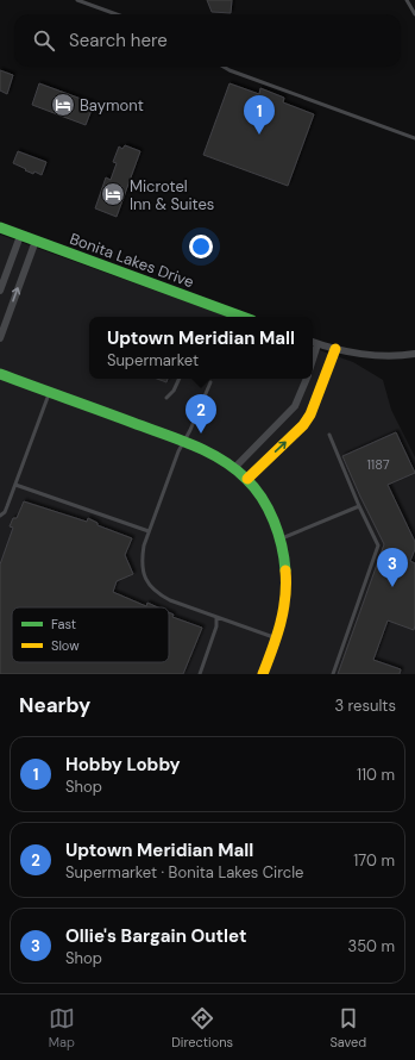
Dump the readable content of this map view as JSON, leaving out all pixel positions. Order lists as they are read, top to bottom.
{
  "streets": {
    "street": ["Bonita Lakes Drive"]
  },
  "places": {
    "hotel": ["Baymont", "Microtel Inn & Suites"]
  },
  "house_numbers": ["1187"],
  "legend": ["Fast", "Slow"],
  "page": {
    "search": "Search here",
    "pins": ["1", "2", "3"],
    "popup": ["Uptown Meridian Mall", "Supermarket"],
    "heading": ["Nearby", "3 results"],
    "list": [
      {
        "mark": "1",
        "name": "Hobby Lobby",
        "note": "Shop",
        "value": "110 m"
      },
      {
        "mark": "2",
        "name": "Uptown Meridian Mall",
        "note": "Supermarket · Bonita Lakes Circle",
        "value": "170 m"
      },
      {
        "mark": "3",
        "name": "Ollie's Bargain Outlet",
        "note": "Shop",
        "value": "350 m"
      }
    ],
    "nav": ["Map", "Directions", "Saved"]
  }
}
